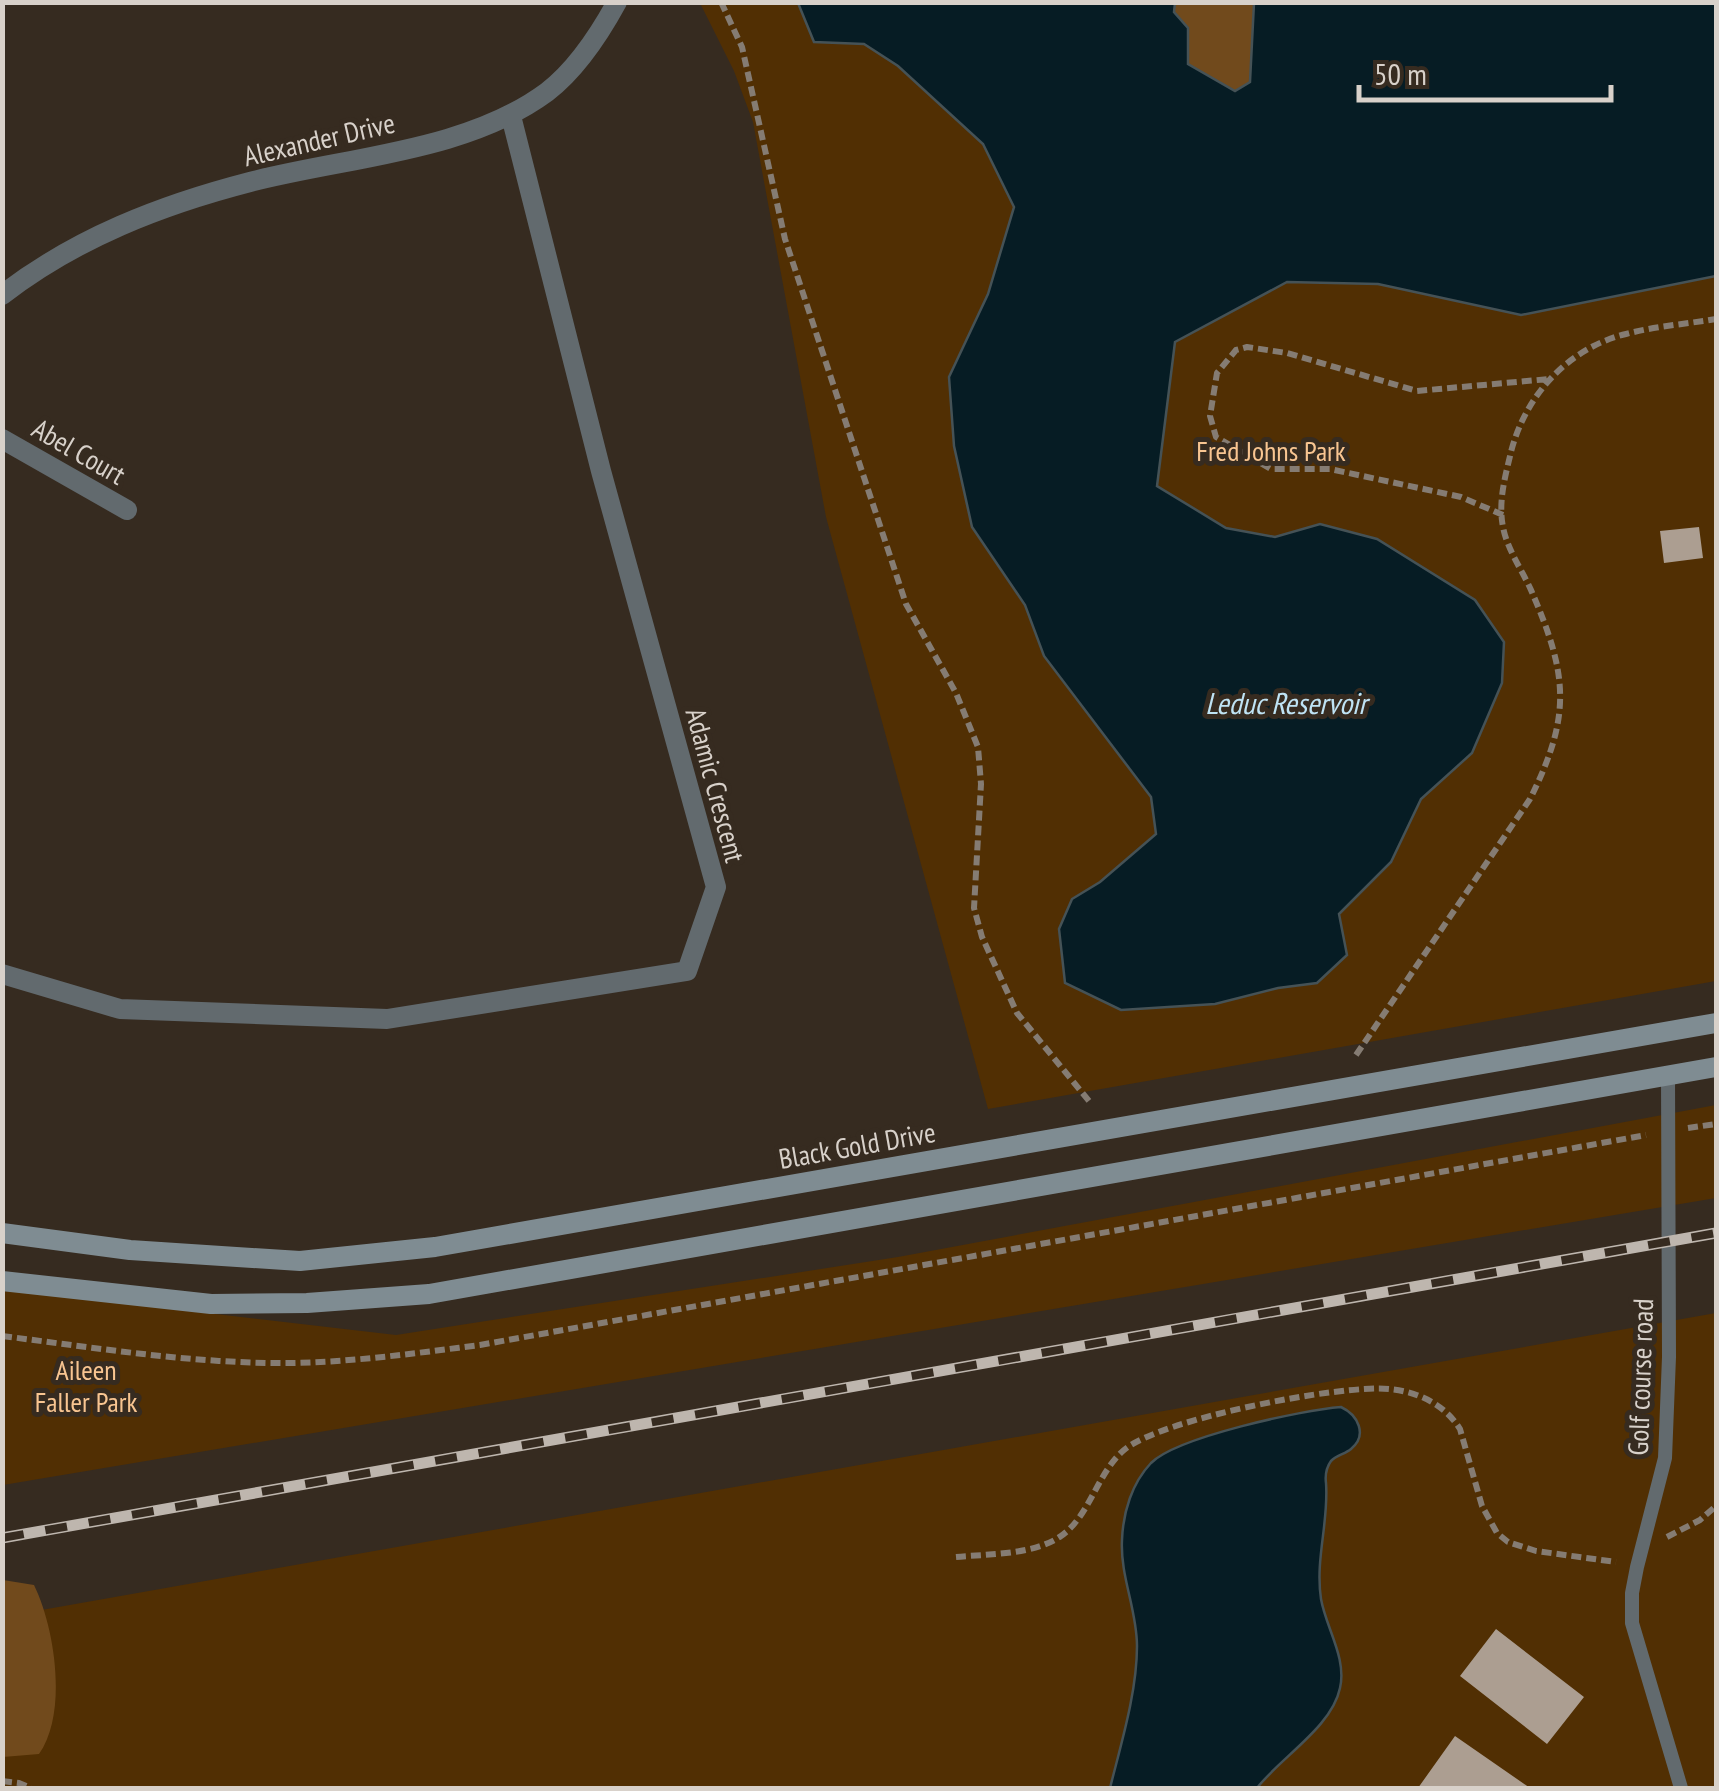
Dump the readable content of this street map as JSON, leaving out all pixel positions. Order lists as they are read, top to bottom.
{
  "streets": {
    "main road": ["Black Gold Drive"],
    "street": ["Alexander Drive", "Abel Court", "Adamic Crescent"],
    "lane": ["Golf course road"]
  },
  "crossings": [
    ["Alexander Drive", "Adamic Crescent"]
  ],
  "water": ["Leduc Reservoir"],
  "parks": ["Fred Johns Park", "Aileen Faller Park"],
  "scale_bar": "50 m"
}
